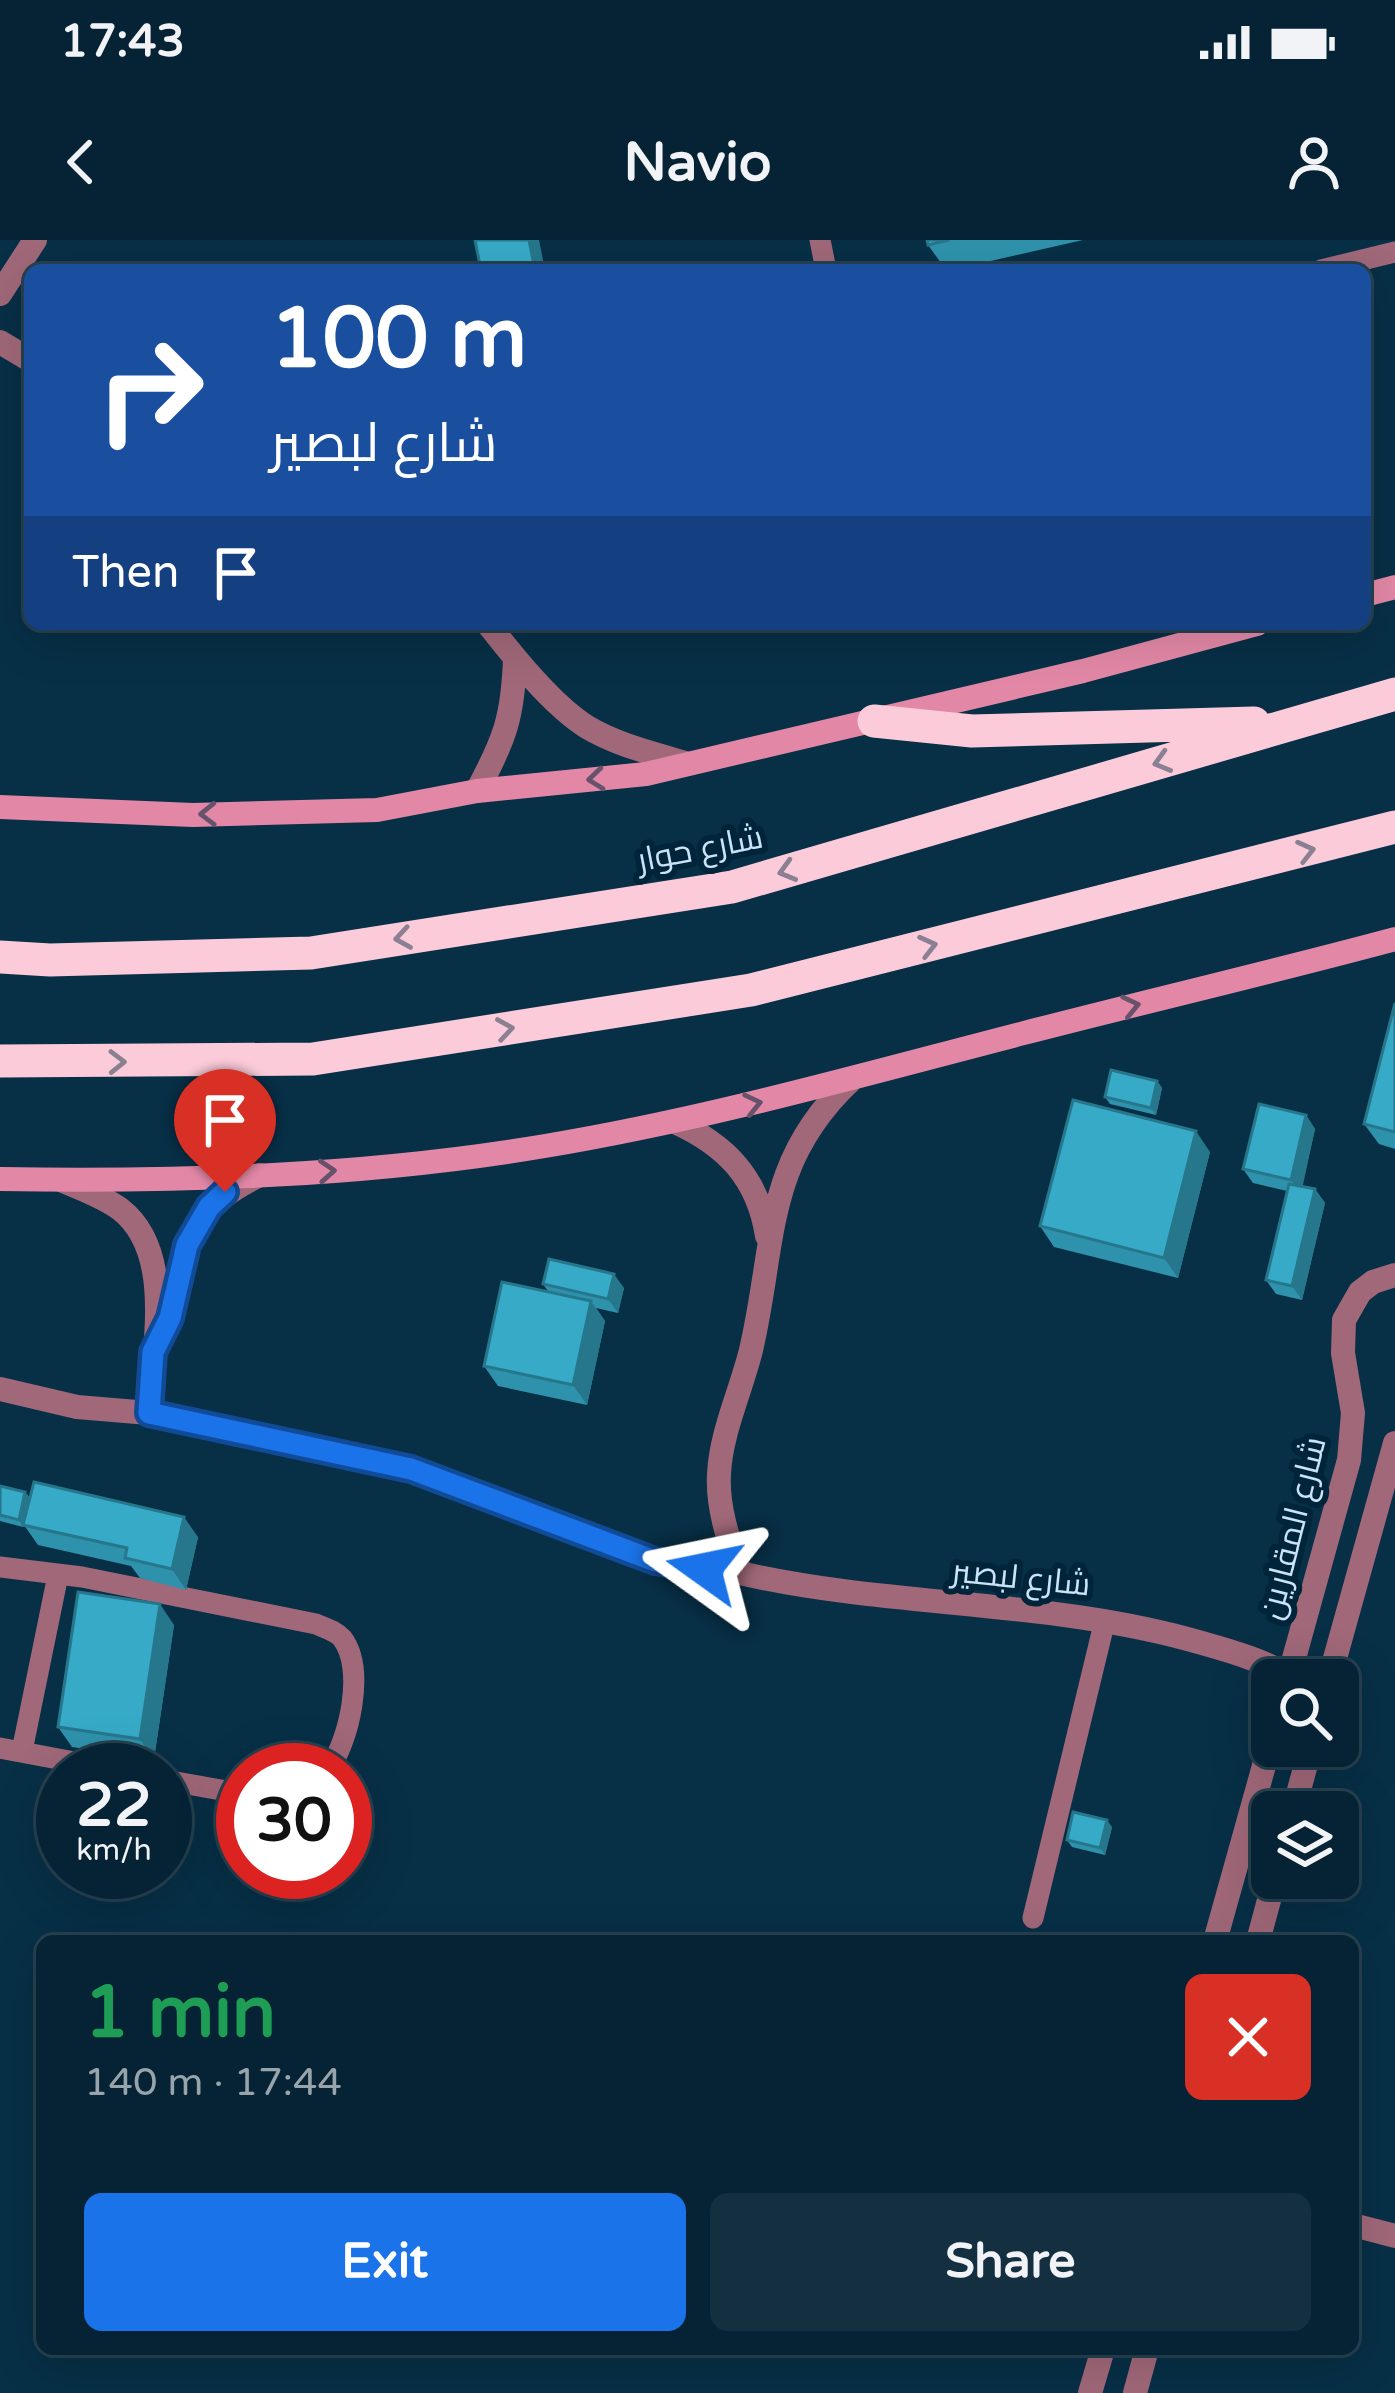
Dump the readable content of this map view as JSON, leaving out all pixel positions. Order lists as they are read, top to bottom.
{
  "streets": {
    "highway": ["شارع حوار"],
    "street": ["شارع المقارين", "شارع لبصير"]
  },
  "page": {
    "status": "17:43",
    "header": "Navio",
    "turn": ["100 m", "شارع لبصير"],
    "then": "Then",
    "speed": "22 km/h",
    "limit": "30",
    "heading": ["1 min", "140 m · 17:44"],
    "buttons": ["Exit", "Share"]
  }
}
